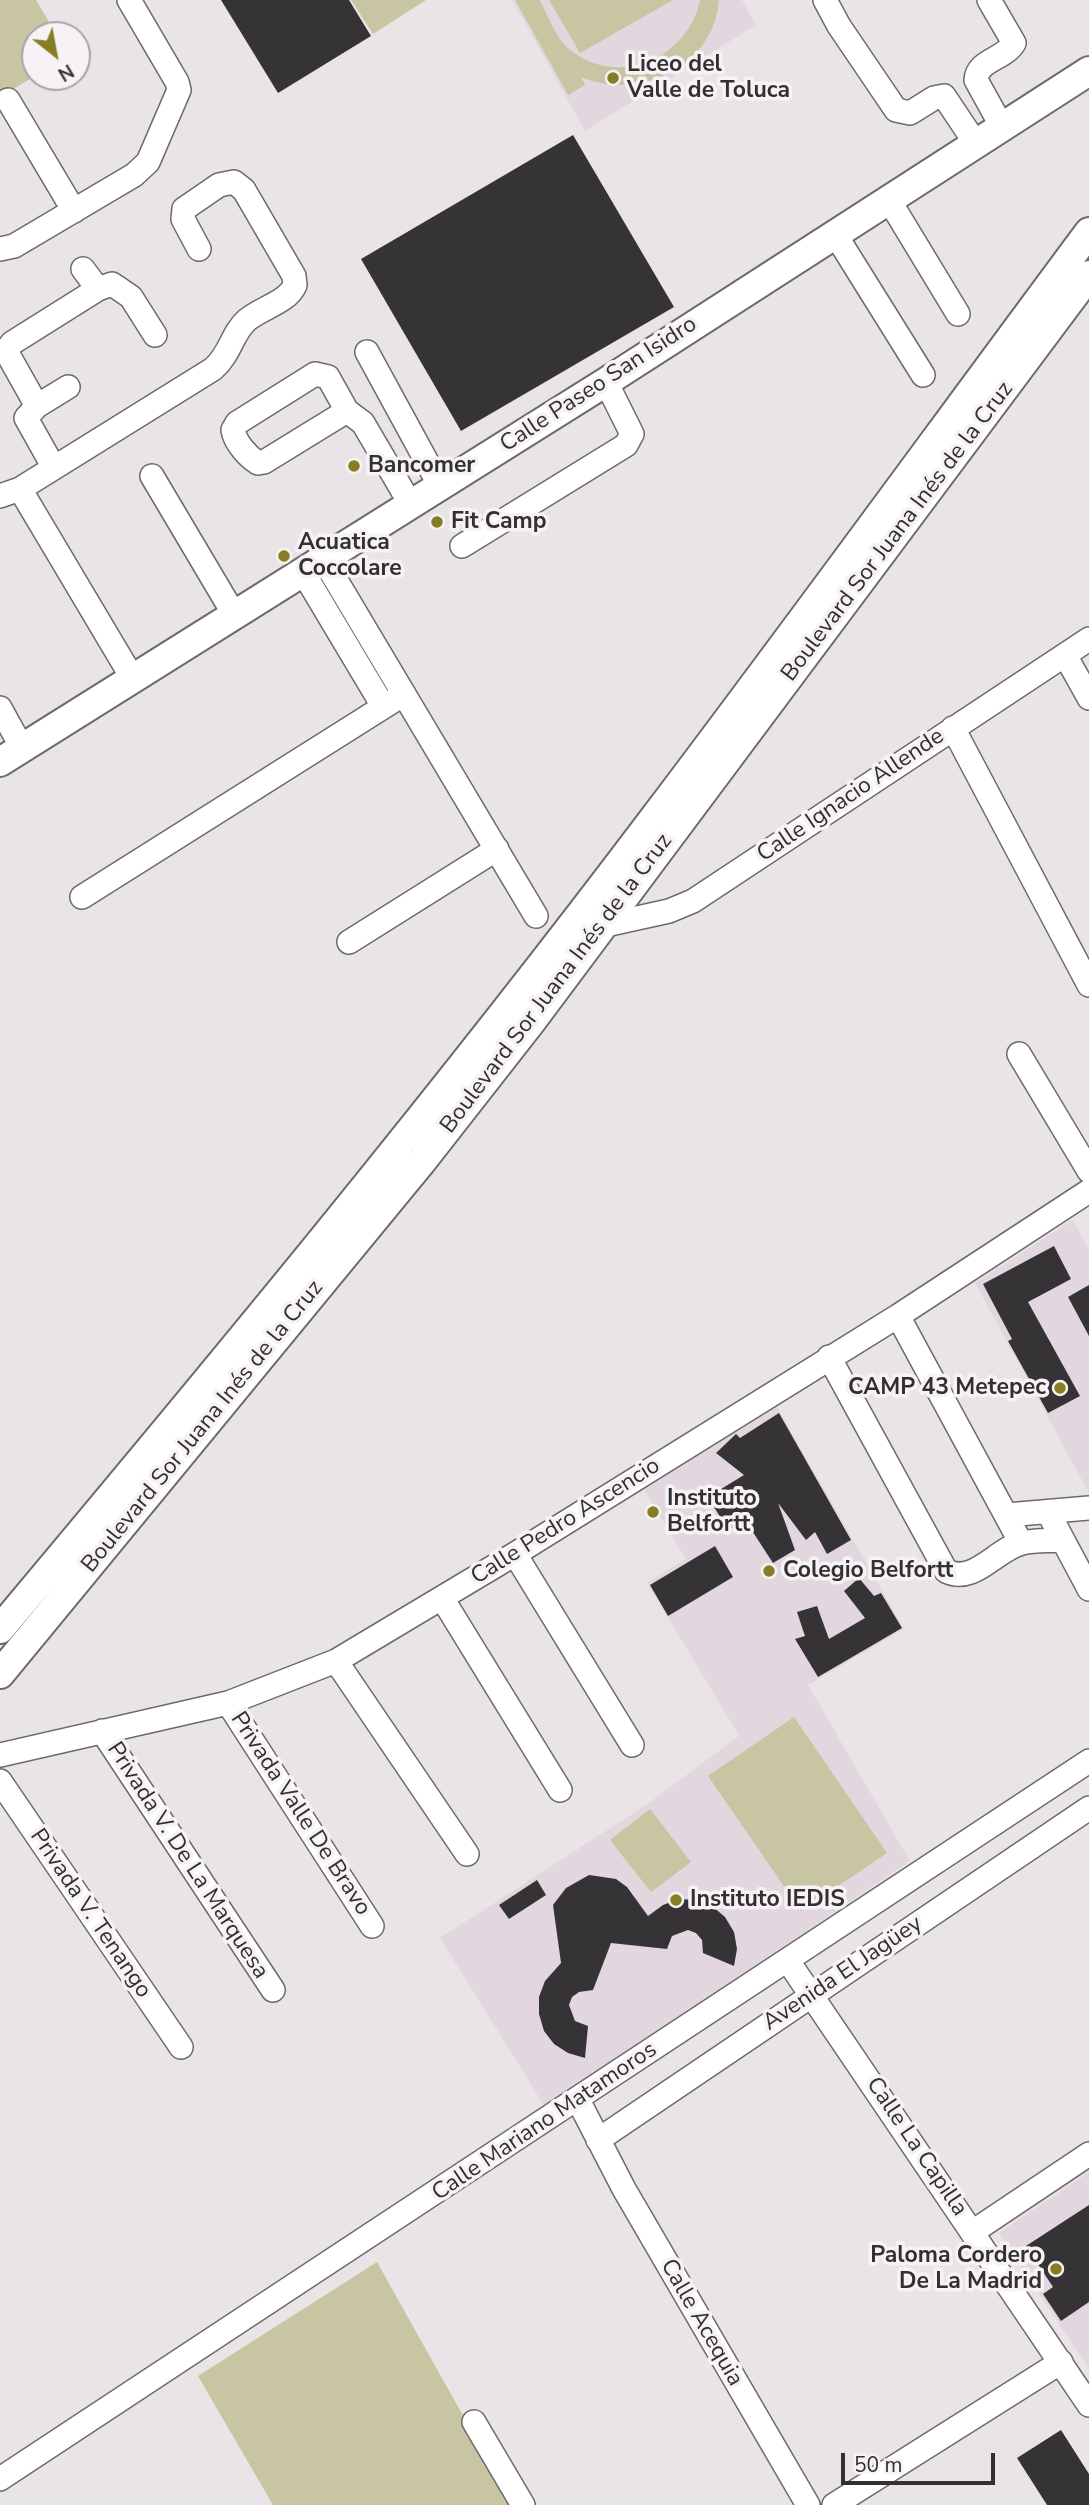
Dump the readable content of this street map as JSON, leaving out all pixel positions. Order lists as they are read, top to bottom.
{
  "streets": {
    "main road": ["Calle Paseo San Isidro", "Boulevard Sor Juana Inés de la Cruz"],
    "street": [
      "Calle Ignacio Allende",
      "Calle Pedro Ascencio",
      "Privada Valle De Bravo",
      "Privada V. De La Marquesa",
      "Privada V. Tenango",
      "Avenida El Jagüey",
      "Calle Mariano Matamoros",
      "Calle La Capilla",
      "Calle Acequia"
    ]
  },
  "crossings": [
    ["Boulevard Sor Juana Inés de la Cruz", "Calle Ignacio Allende"],
    ["Calle Pedro Ascencio", "Privada Valle De Bravo"],
    ["Calle Pedro Ascencio", "Privada V. De La Marquesa"],
    ["Avenida El Jagüey", "Calle La Capilla"],
    ["Avenida El Jagüey", "Calle Acequia"],
    ["Calle Mariano Matamoros", "Calle La Capilla"],
    ["Calle Mariano Matamoros", "Calle Acequia"]
  ],
  "places": [
    "Liceo del Valle de Toluca",
    "Bancomer",
    "Fit Camp",
    "Acuatica Coccolare",
    "CAMP 43 Metepec",
    "Instituto Belfortt",
    "Colegio Belfortt",
    "Instituto IEDIS",
    "Paloma Cordero De La Madrid"
  ],
  "scale_bar": "50 m",
  "north": "bottom right"
}
